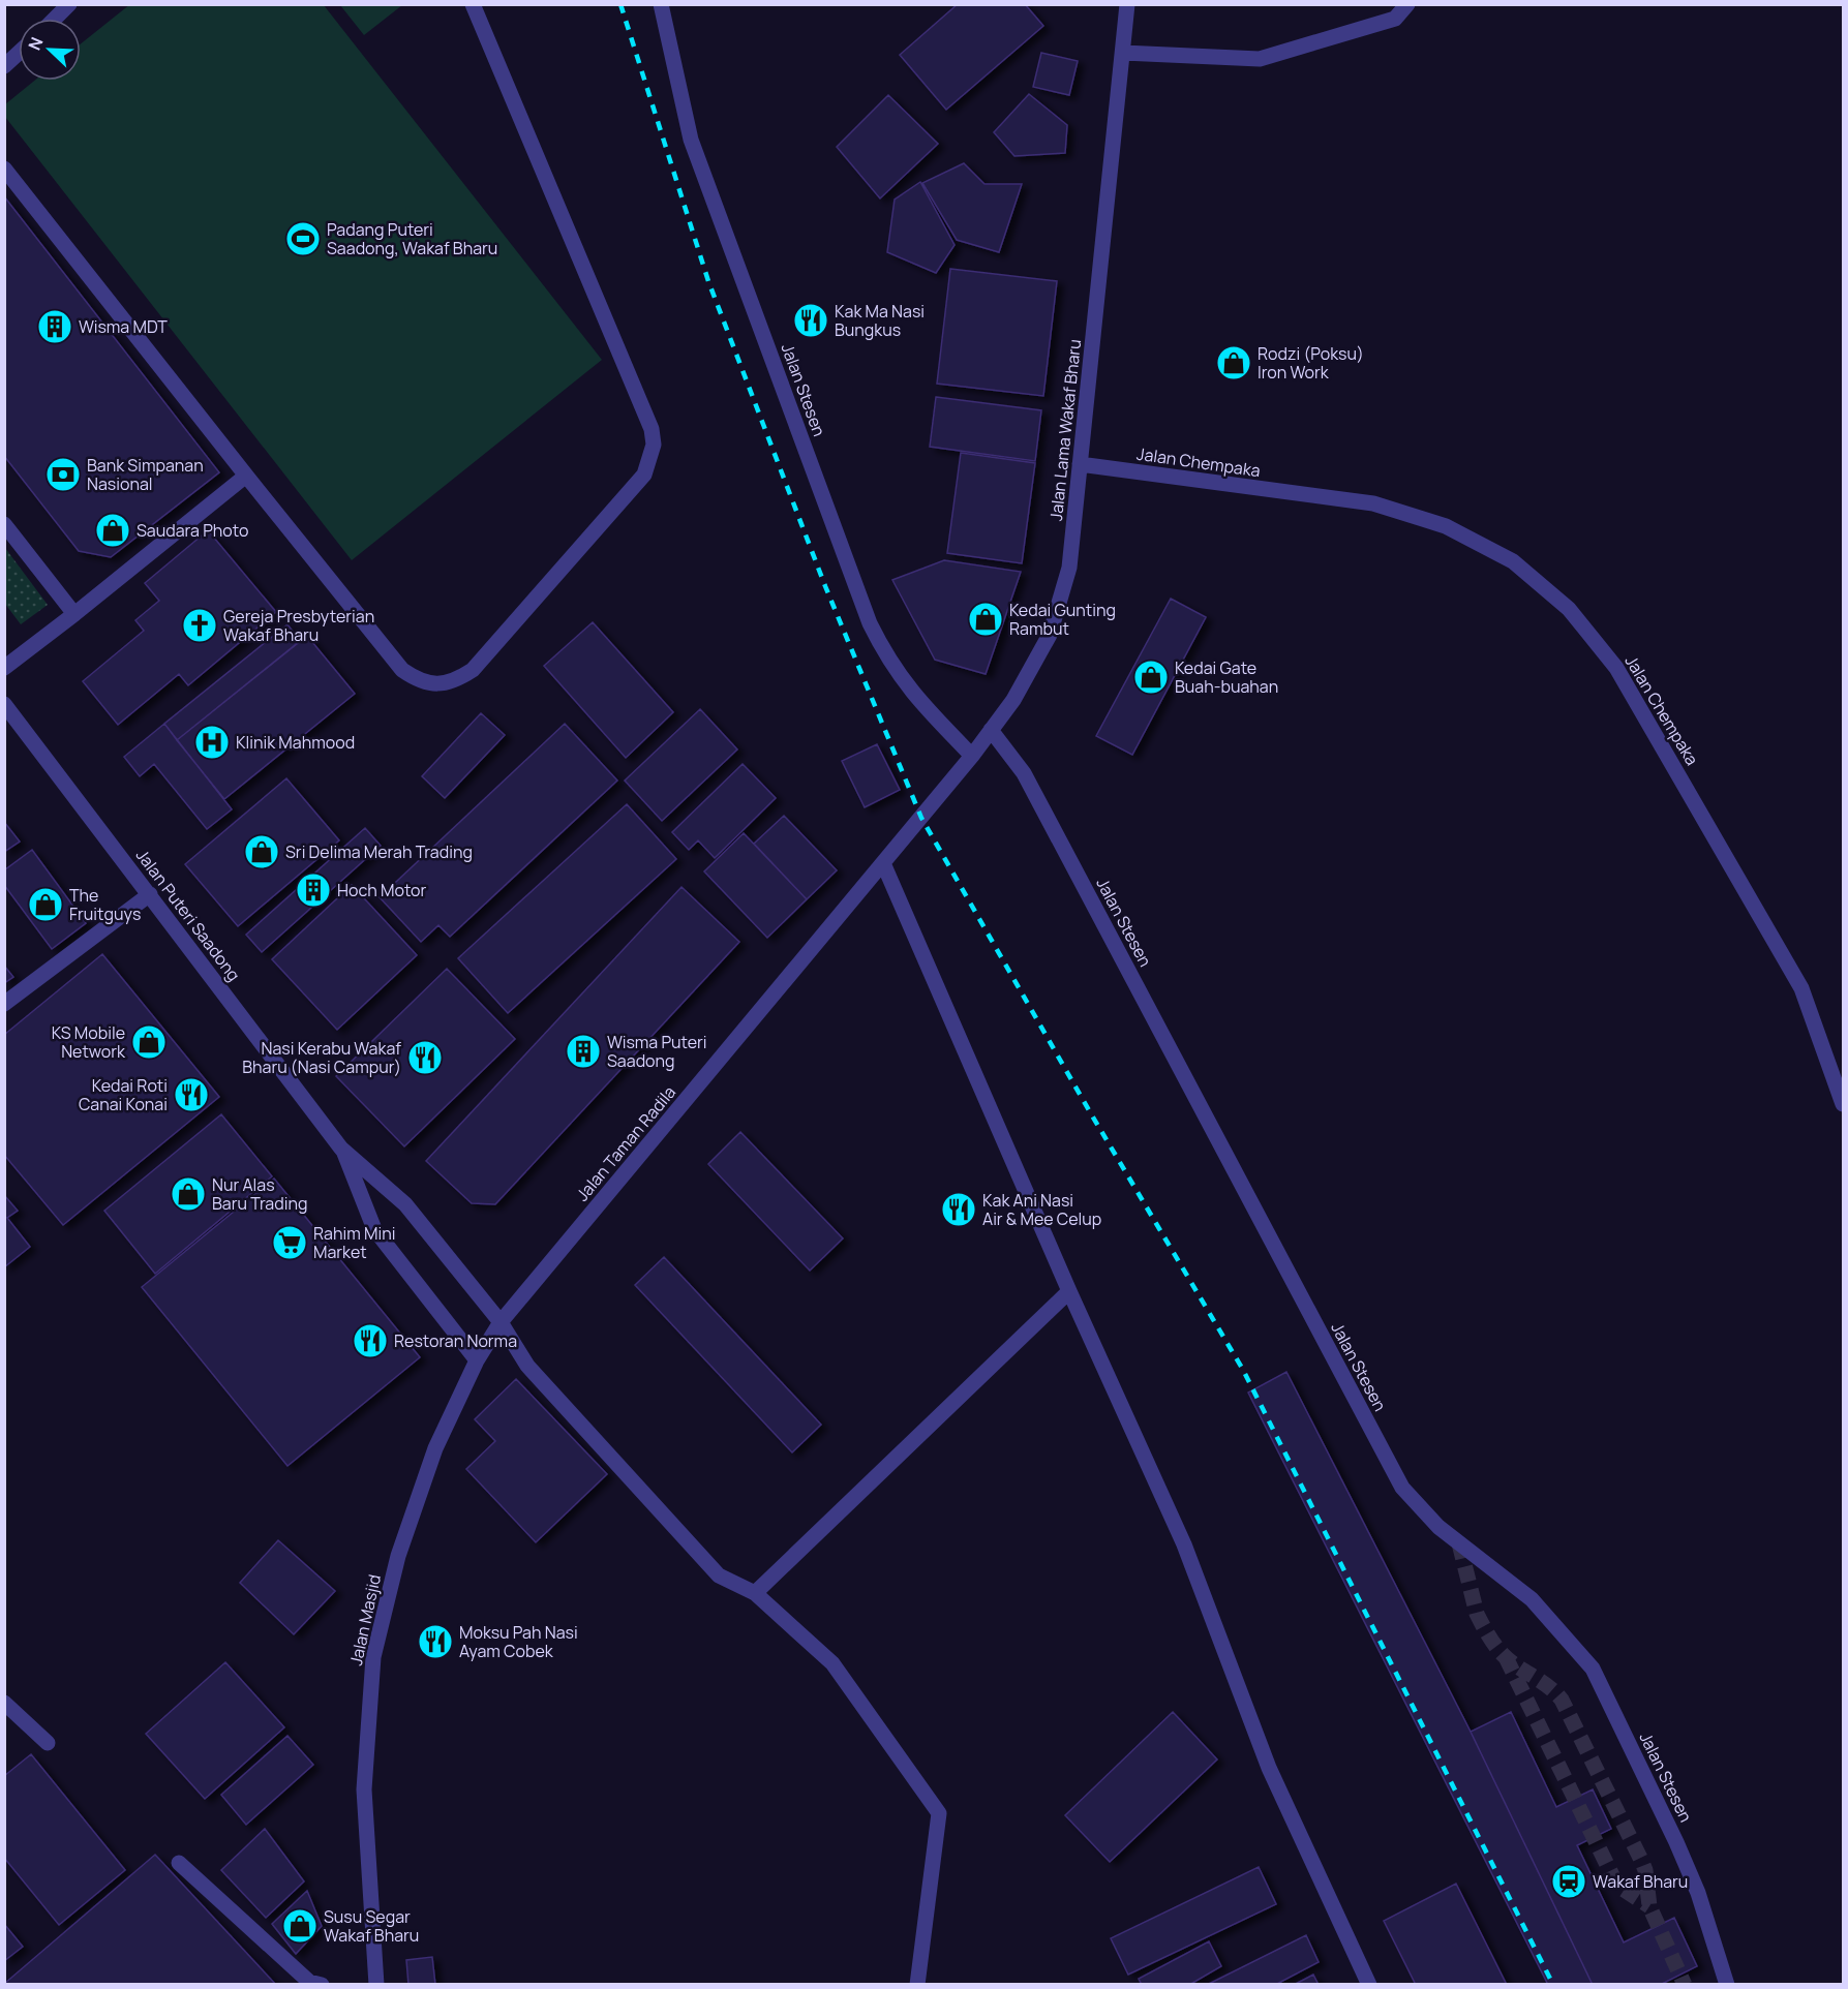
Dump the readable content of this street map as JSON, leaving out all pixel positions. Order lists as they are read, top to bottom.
{
  "streets": {
    "street": [
      "Jalan Stesen",
      "Jalan Lama Wakaf Bharu",
      "Jalan Chempaka",
      "Jalan Puteri Saadong",
      "Jalan Taman Radila",
      "Jalan Masjid"
    ]
  },
  "crossings": [
    ["Jalan Stesen", "Jalan Lama Wakaf Bharu"],
    ["Jalan Lama Wakaf Bharu", "Jalan Chempaka"],
    ["Jalan Lama Wakaf Bharu", "Jalan Taman Radila"],
    ["Jalan Puteri Saadong", "Jalan Taman Radila"],
    ["Jalan Puteri Saadong", "Jalan Masjid"],
    ["Jalan Taman Radila", "Jalan Masjid"]
  ],
  "places": {
    "sports": ["Padang Puteri Saadong, Wakaf Bharu"],
    "restaurant": [
      "Kak Ma Nasi Bungkus",
      "Nasi Kerabu Wakaf Bharu (Nasi Campur)",
      "Kedai Roti Canai Konai",
      "Kak Ani Nasi Air & Mee Celup",
      "Restoran Norma",
      "Moksu Pah Nasi Ayam Cobek"
    ],
    "building": ["Wisma MDT", "Hoch Motor", "Wisma Puteri Saadong"],
    "shop": [
      "Rodzi (Poksu) Iron Work",
      "Saudara Photo",
      "Kedai Gunting Rambut",
      "Kedai Gate Buah-buahan",
      "Sri Delima Merah Trading",
      "The Fruitguys",
      "KS Mobile Network",
      "Nur Alas Baru Trading",
      "Susu Segar Wakaf Bharu"
    ],
    "bank": ["Bank Simpanan Nasional"],
    "church": ["Gereja Presbyterian Wakaf Bharu"],
    "hospital": ["Klinik Mahmood"],
    "supermarket": ["Rahim Mini Market"],
    "station": ["Wakaf Bharu"]
  },
  "north": "top left"
}
